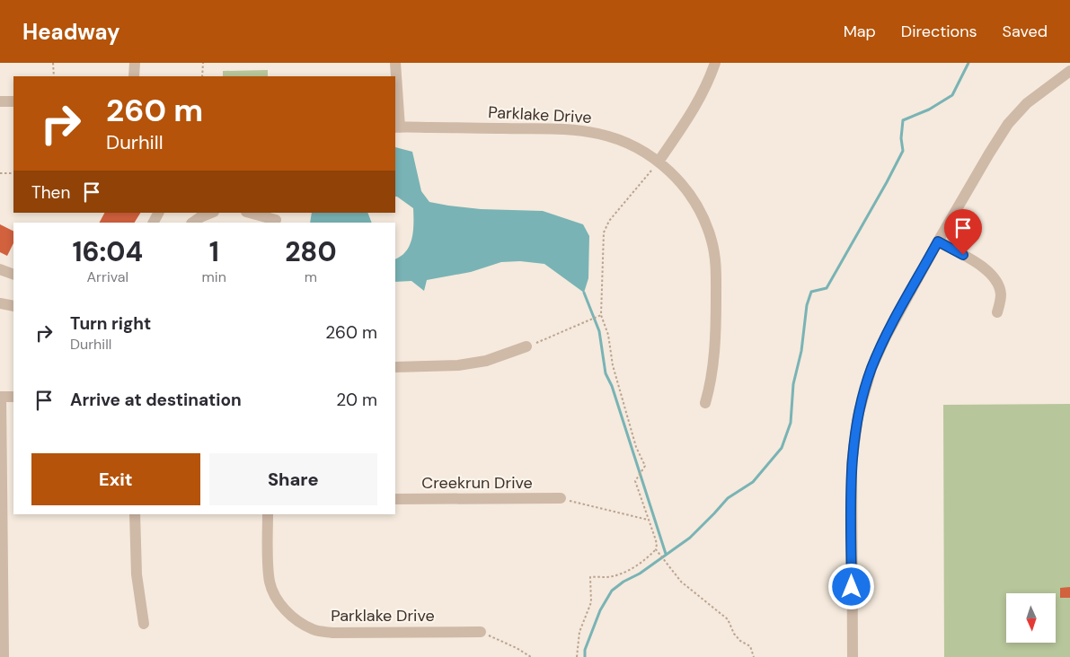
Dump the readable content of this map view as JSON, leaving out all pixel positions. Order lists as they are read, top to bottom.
{
  "streets": {
    "street": ["Parklake Drive", "Creekrun Drive"]
  },
  "north": "bottom",
  "page": {
    "header": "Headway",
    "nav": ["Map", "Directions", "Saved"],
    "turn": ["260 m", "Durhill"],
    "then": "Then",
    "eta": [
      "16:04",
      "Arrival",
      "1",
      "min",
      "280",
      "m"
    ],
    "list": [
      {
        "name": "Turn right",
        "note": "Durhill",
        "value": "260 m"
      },
      {
        "name": "Arrive at destination",
        "value": "20 m"
      }
    ],
    "buttons": ["Exit", "Share"]
  }
}
